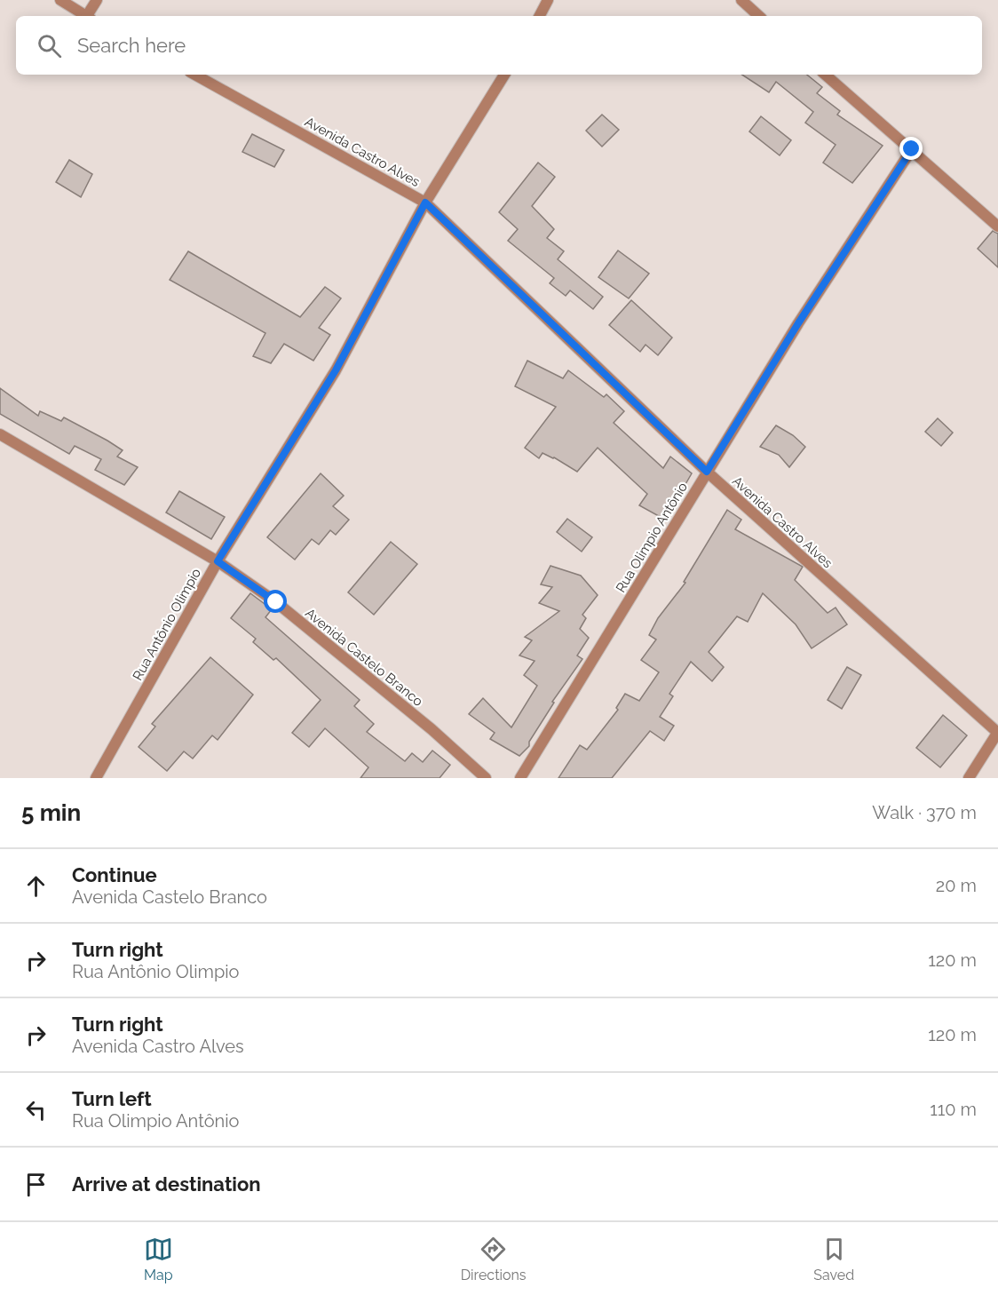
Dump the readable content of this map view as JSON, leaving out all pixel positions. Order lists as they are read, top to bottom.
{
  "streets": {
    "street": [
      "Avenida Castro Alves",
      "Rua Olimpio Antônio",
      "Rua Antônio Olimpio",
      "Avenida Castelo Branco"
    ]
  },
  "crossings": [
    ["Avenida Castro Alves", "Rua Olimpio Antônio"],
    ["Avenida Castro Alves", "Rua Antônio Olimpio"],
    ["Rua Antônio Olimpio", "Avenida Castelo Branco"]
  ],
  "page": {
    "search": "Search here",
    "heading": ["5 min", "Walk · 370 m"],
    "list": [
      ["Continue", "Avenida Castelo Branco", "20 m"],
      ["Turn right", "Rua Antônio Olimpio", "120 m"],
      ["Turn right", "Avenida Castro Alves", "120 m"],
      ["Turn left", "Rua Olimpio Antônio", "110 m"],
      "Arrive at destination"
    ],
    "nav": ["Map", "Directions", "Saved"]
  }
}
